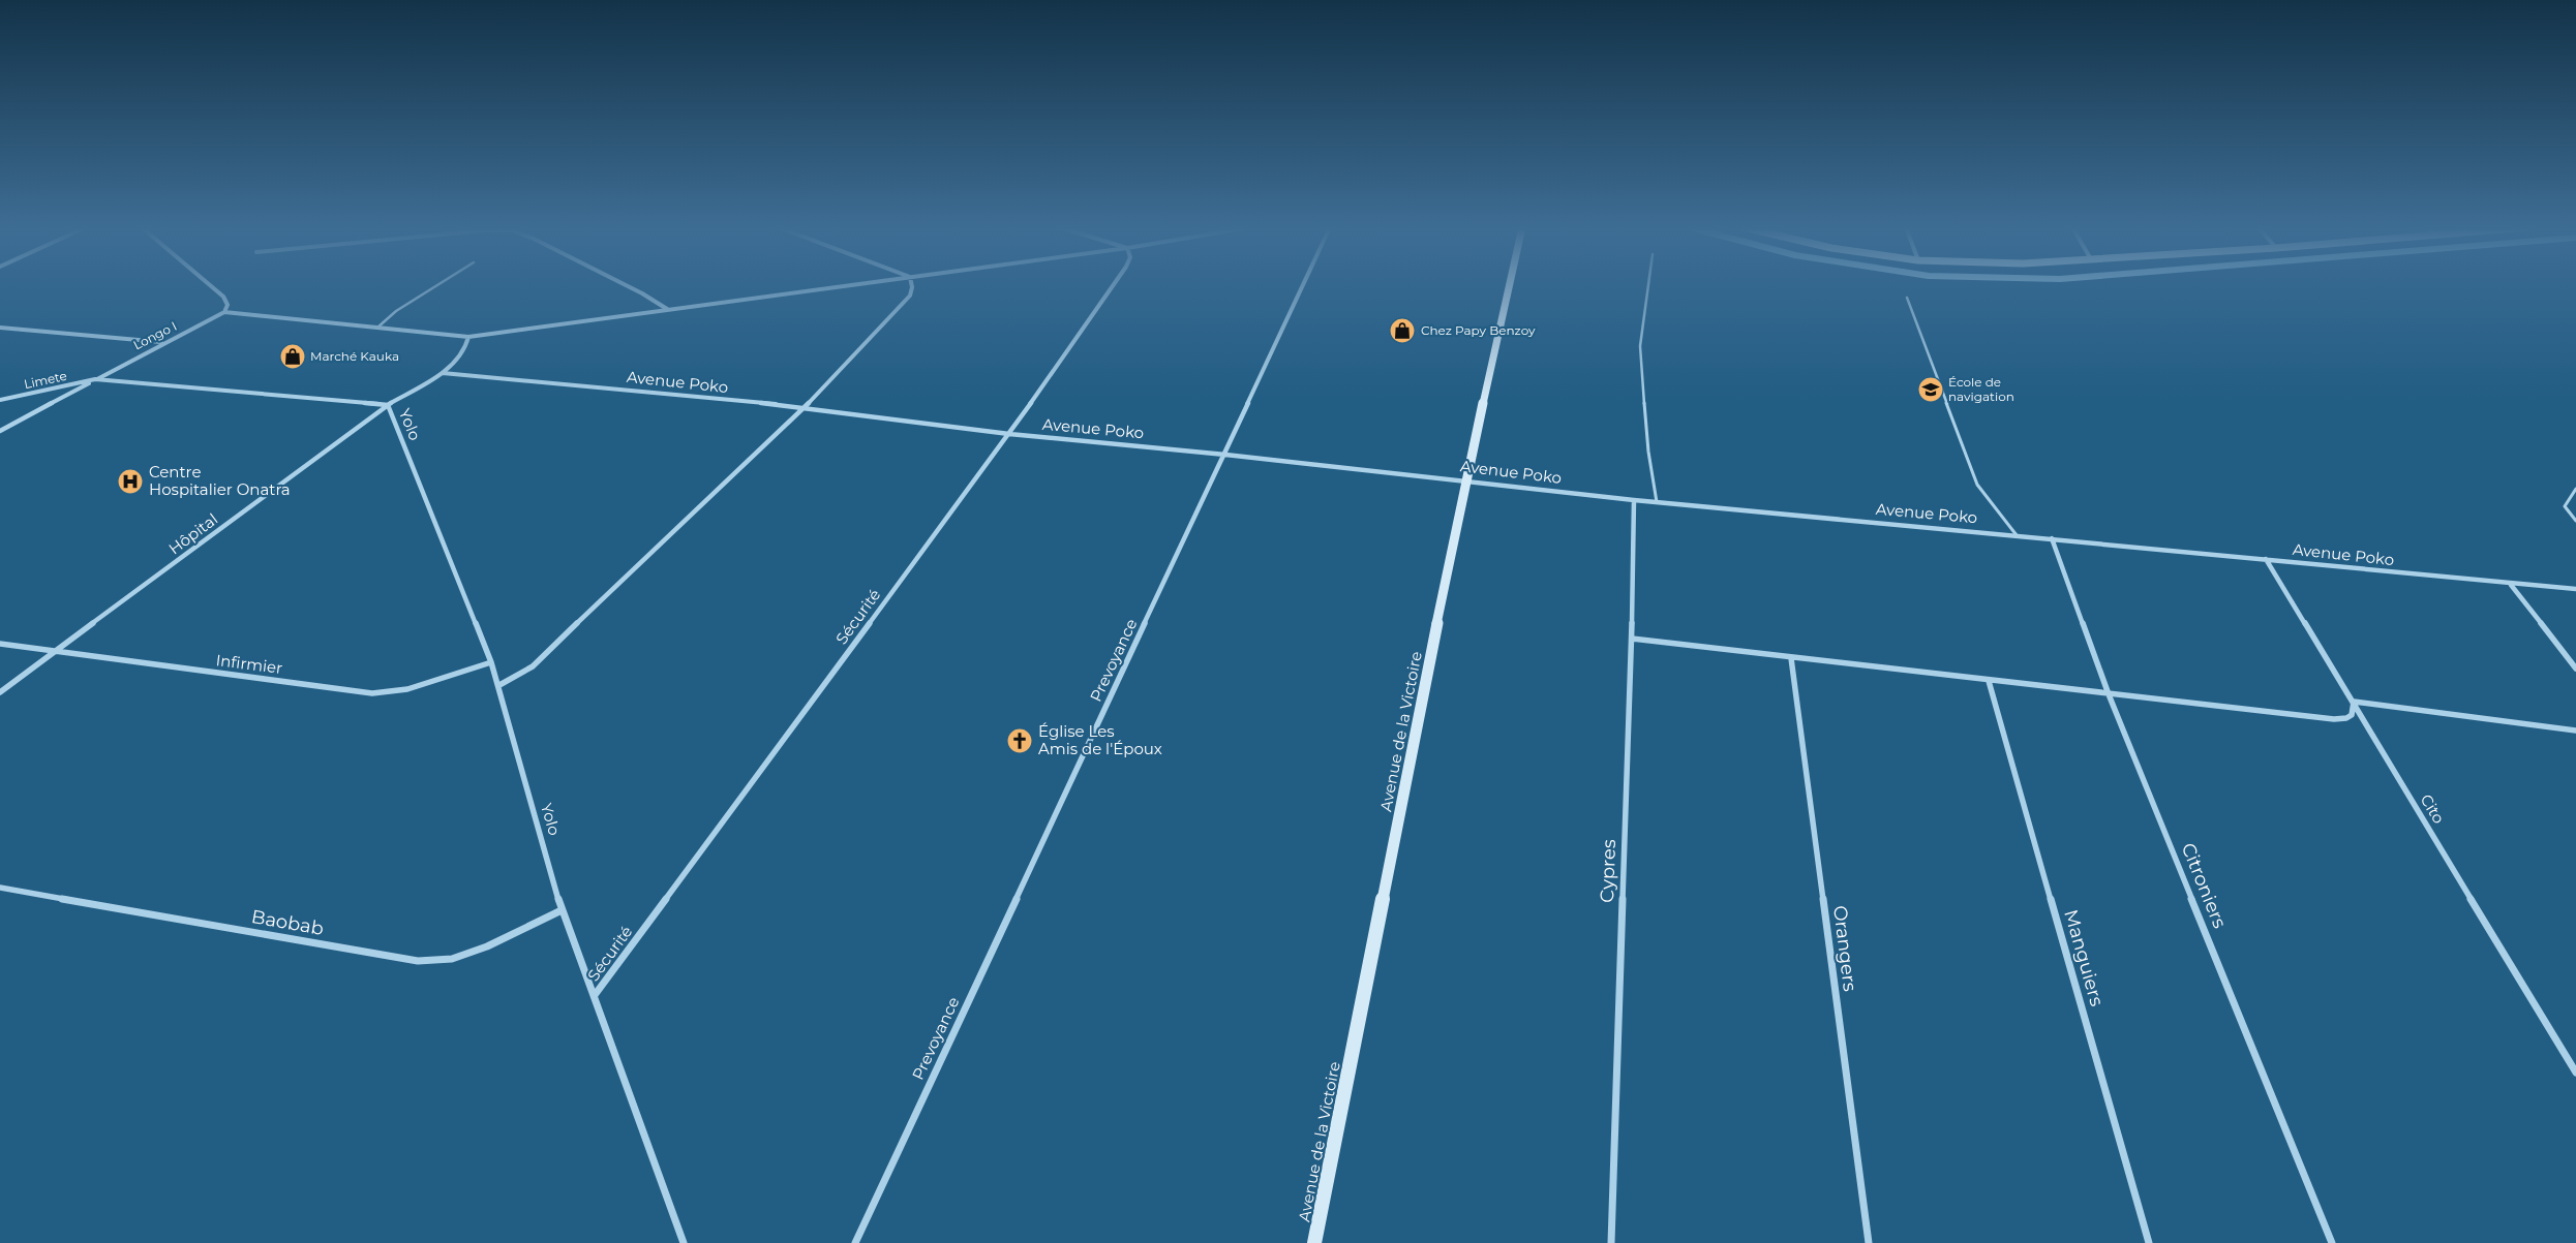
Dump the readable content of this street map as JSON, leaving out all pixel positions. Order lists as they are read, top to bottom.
{
  "streets": {
    "main road": ["Avenue de la Victoire"],
    "street": [
      "Longo I",
      "Limete",
      "Avenue Poko",
      "Yolo",
      "Hôpital",
      "Sécurité",
      "Prevoyance",
      "Infirmier",
      "Cito",
      "Cypres",
      "Citroniers",
      "Baobab",
      "Orangers",
      "Manguiers"
    ]
  },
  "crossings": [
    ["Longo I", "Limete"],
    ["Avenue Poko", "Hôpital"],
    ["Avenue Poko", "Sécurité"],
    ["Avenue Poko", "Prevoyance"],
    ["Avenue Poko", "Avenue de la Victoire"],
    ["Avenue Poko", "Cito"],
    ["Avenue Poko", "Cypres"],
    ["Avenue Poko", "Citroniers"],
    ["Yolo", "Hôpital"],
    ["Yolo", "Sécurité"],
    ["Yolo", "Infirmier"],
    ["Yolo", "Baobab"],
    ["Hôpital", "Infirmier"]
  ],
  "places": {
    "shop": ["Chez Papy Benzoy", "Marché Kauka"],
    "school or university": ["École de navigation"],
    "hospital": ["Centre Hospitalier Onatra"],
    "church": ["Église Les Amis de l'Époux"]
  }
}
